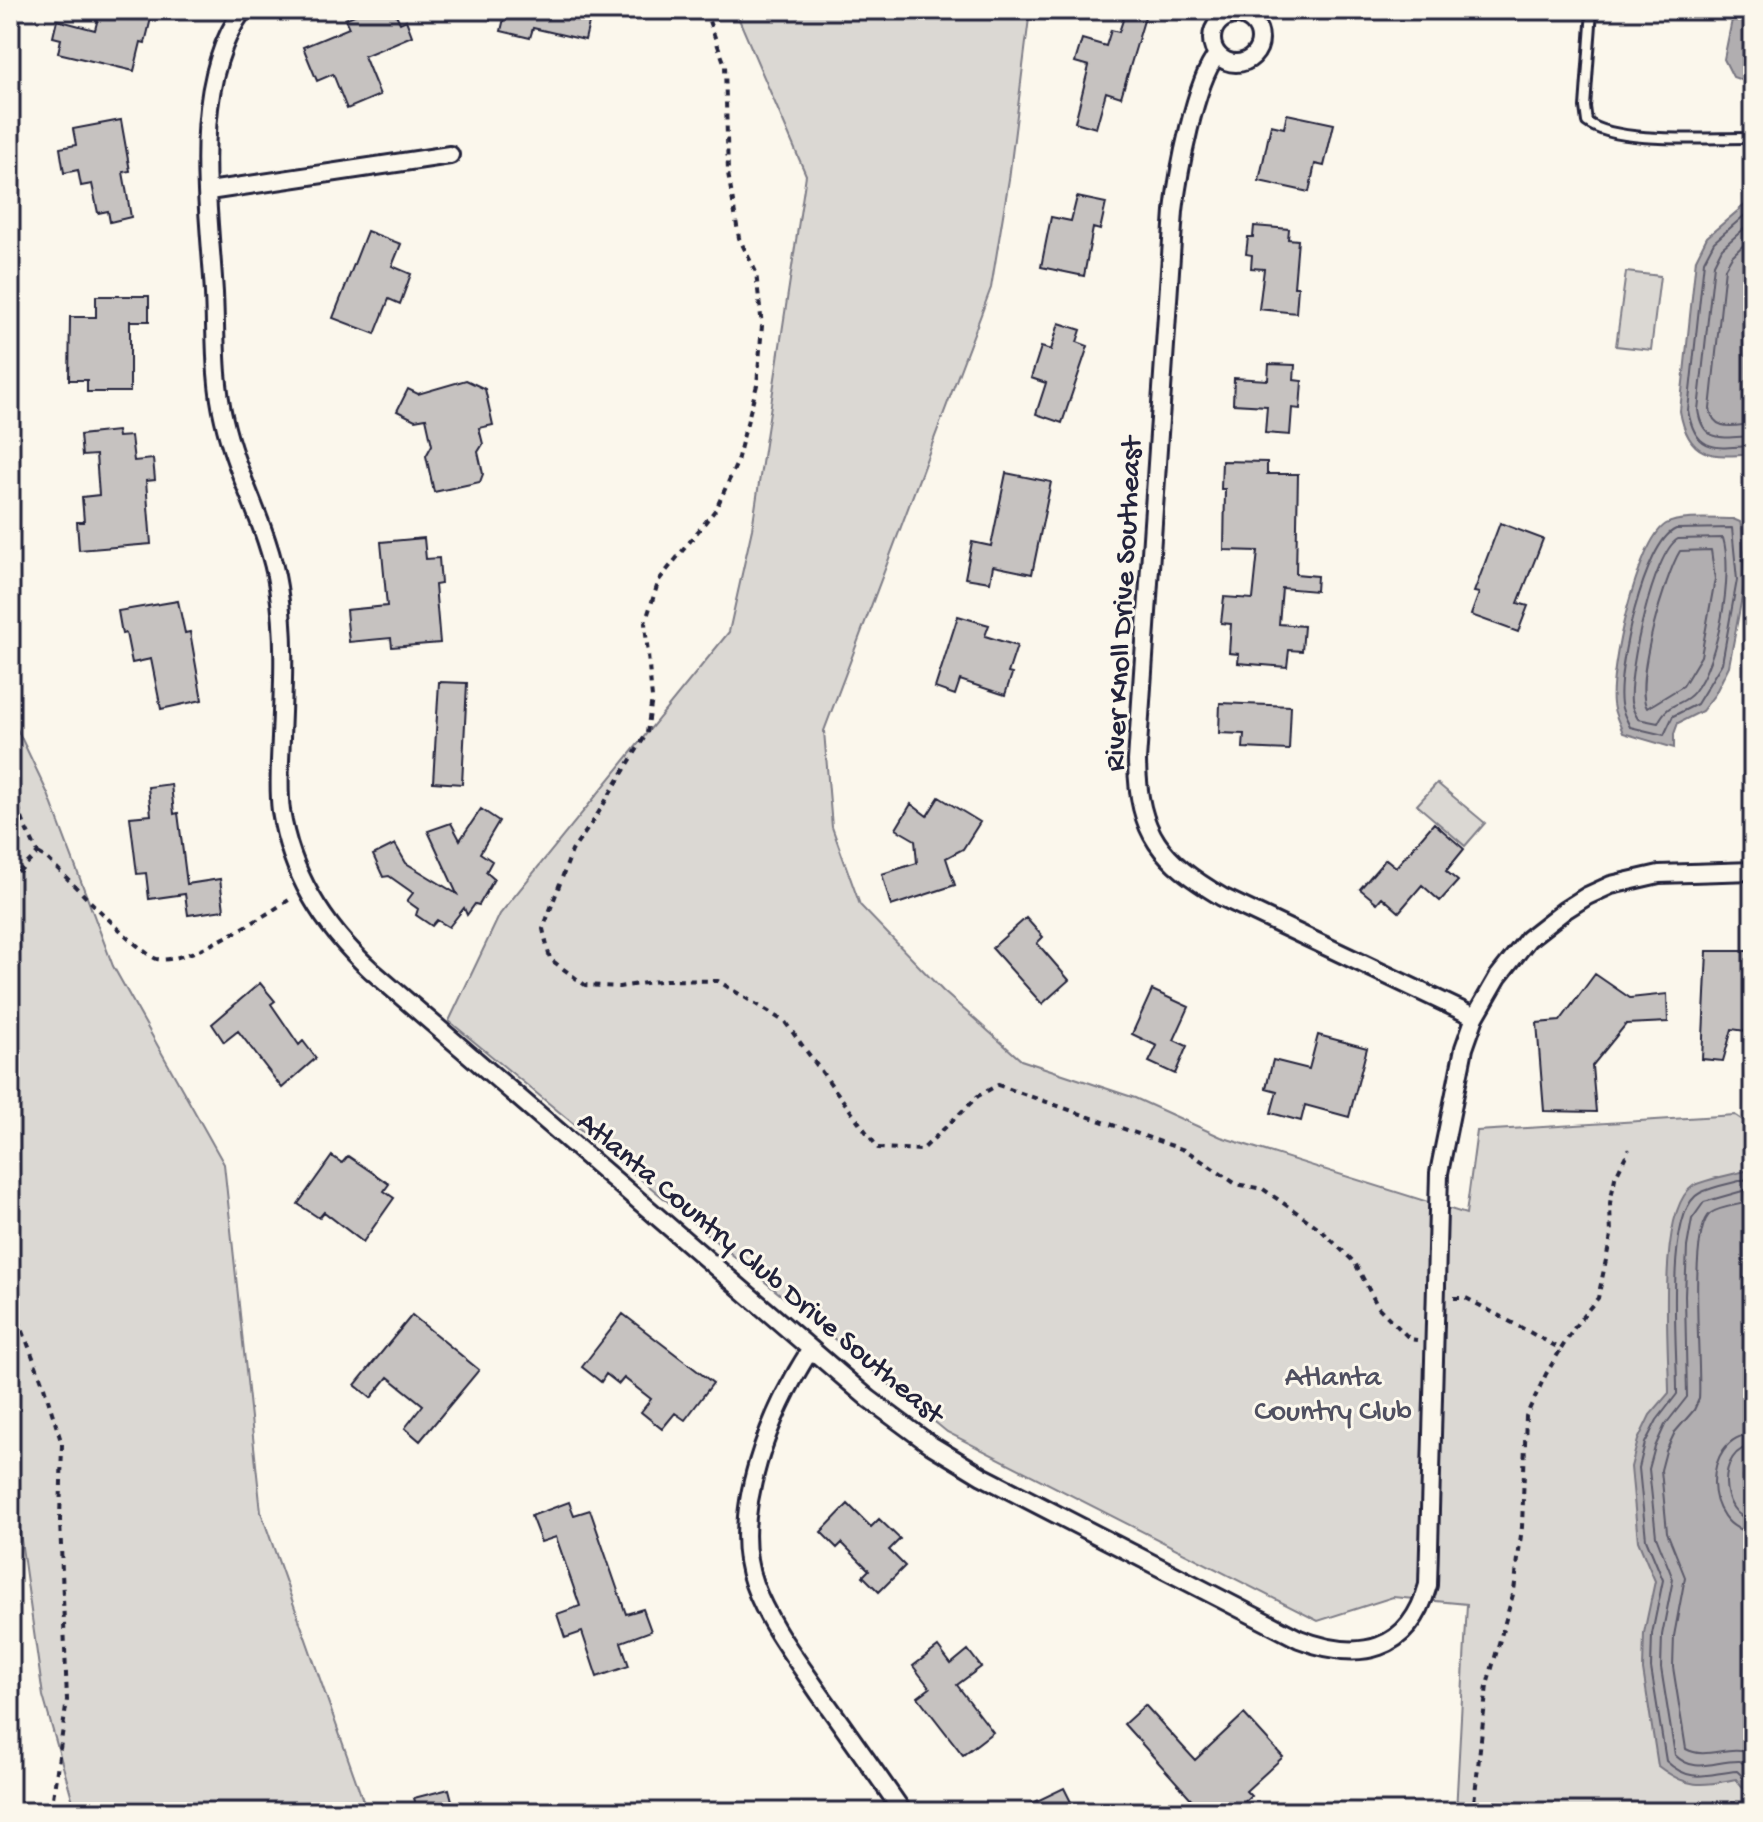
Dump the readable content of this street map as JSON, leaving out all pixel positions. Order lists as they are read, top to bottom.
{
  "streets": {
    "street": ["River Knoll Drive Southeast", "Atlanta Country Club Drive Southeast"]
  },
  "crossings": [
    ["River Knoll Drive Southeast", "Atlanta Country Club Drive Southeast"]
  ],
  "parks": ["Atlanta Country Club"]
}
